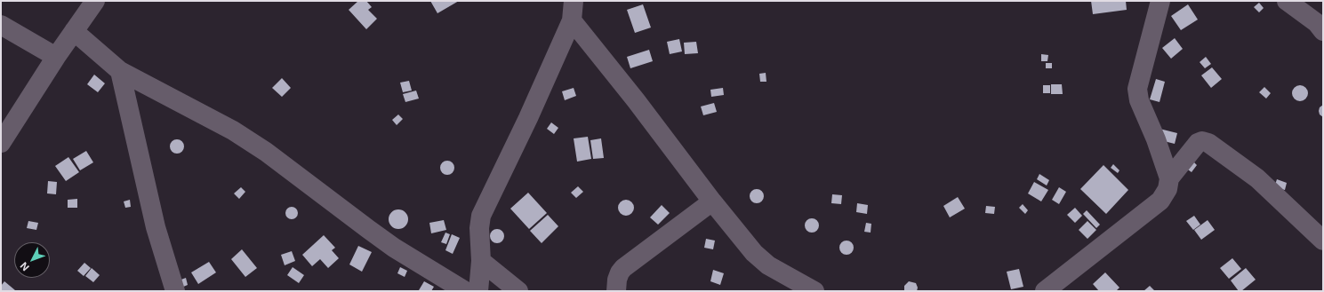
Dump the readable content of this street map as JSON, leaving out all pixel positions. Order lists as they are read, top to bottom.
{
  "north": "bottom left"
}
